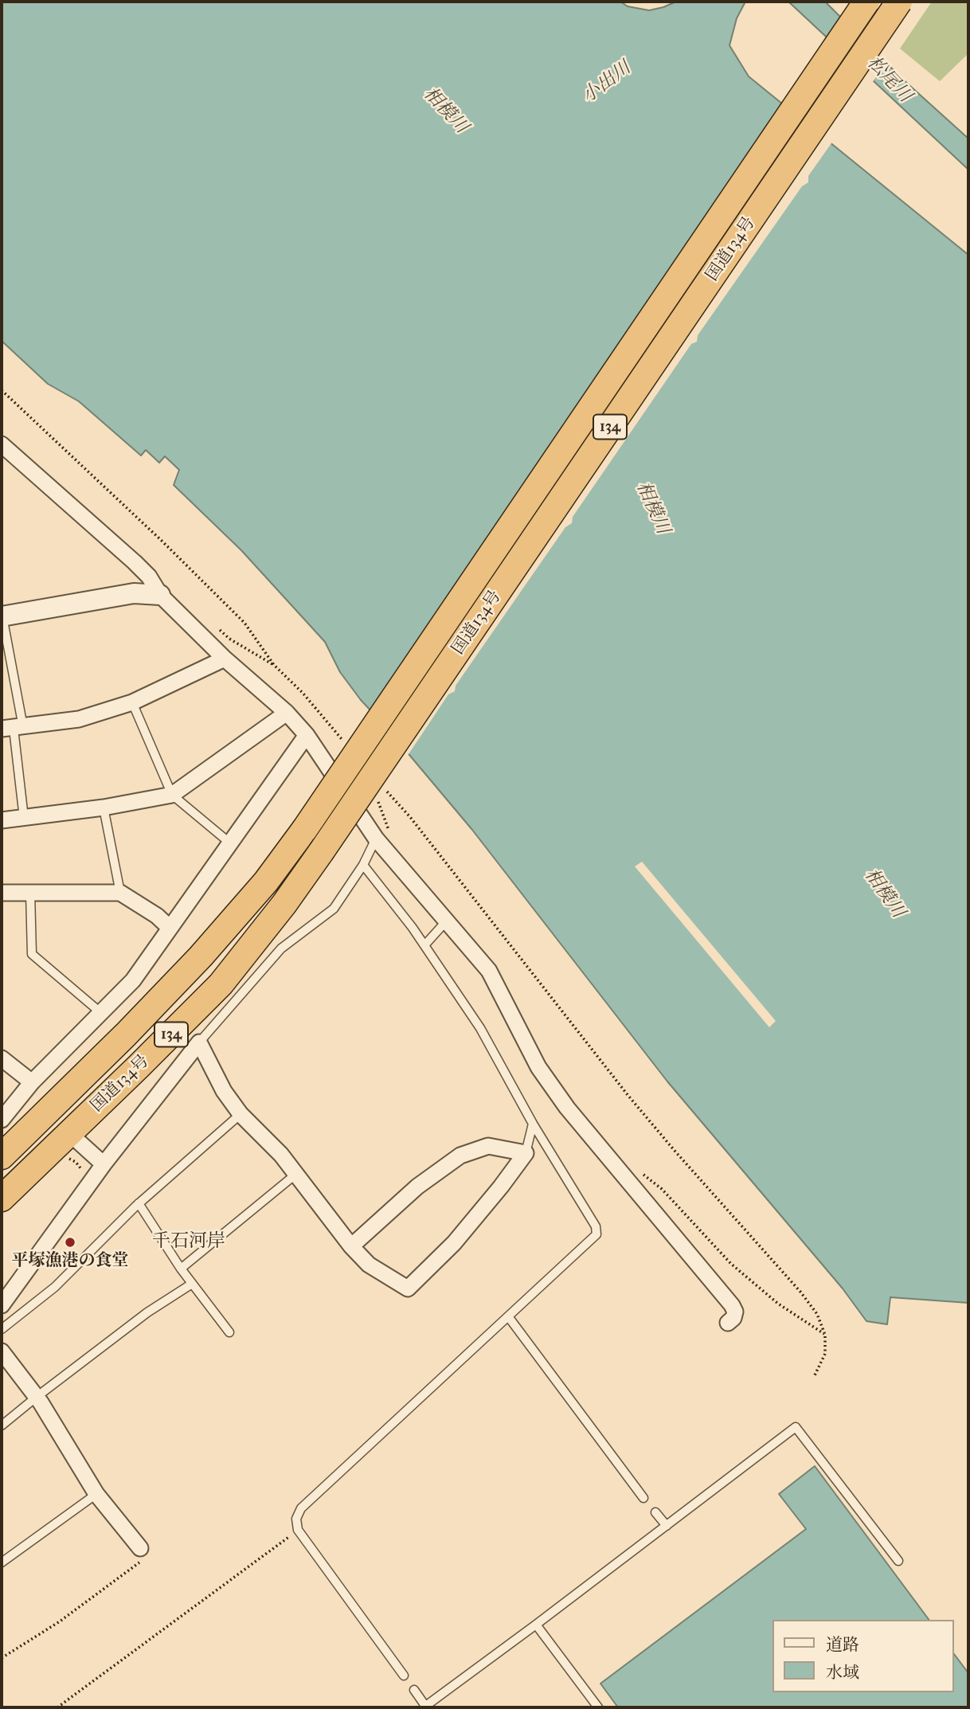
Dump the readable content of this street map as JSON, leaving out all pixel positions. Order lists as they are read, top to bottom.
{
  "streets": {
    "highway": ["国道134号", "134"]
  },
  "districts": ["千石河岸"],
  "water": ["松尾川", "小出川", "相模川"],
  "places": ["平塚漁港の食堂"],
  "legend": ["道路", "水域"]
}
